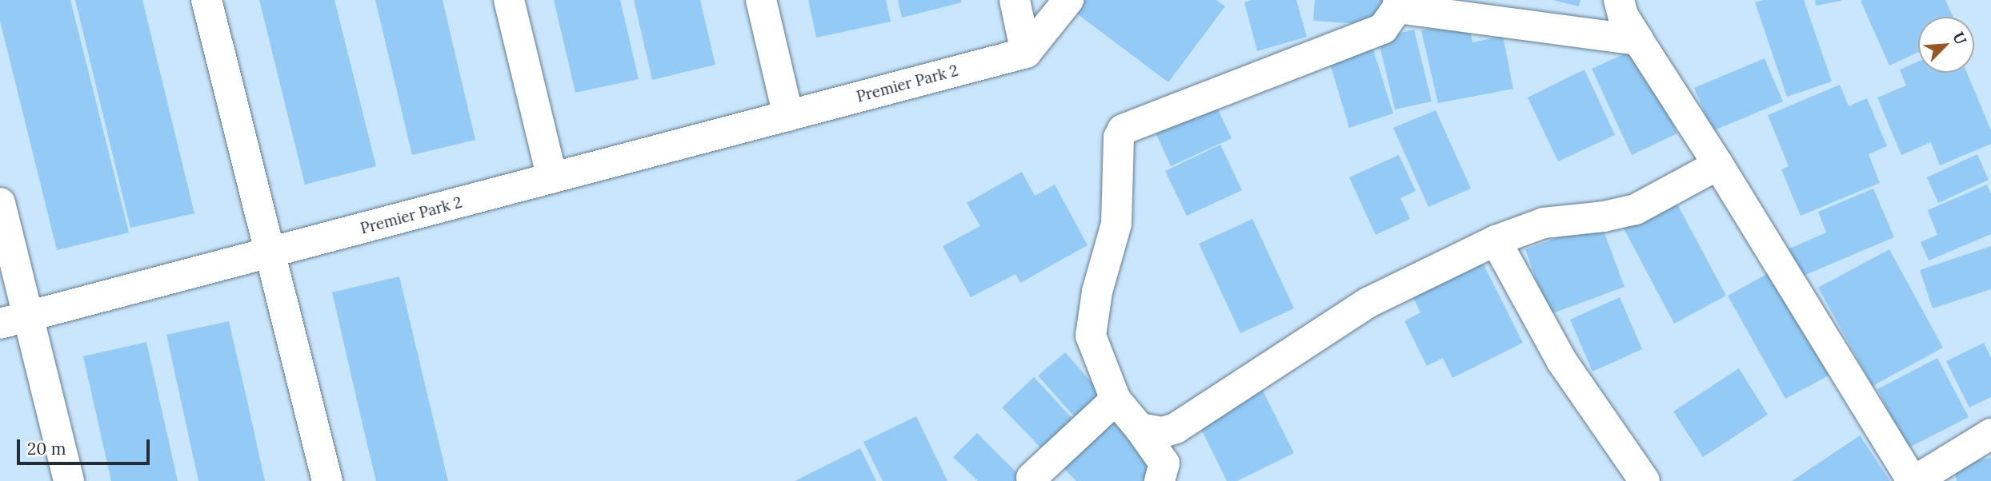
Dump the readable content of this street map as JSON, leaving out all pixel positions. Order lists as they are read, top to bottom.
{
  "streets": {
    "street": ["Premier Park 2"]
  },
  "scale_bar": "20 m",
  "north": "top right"
}
